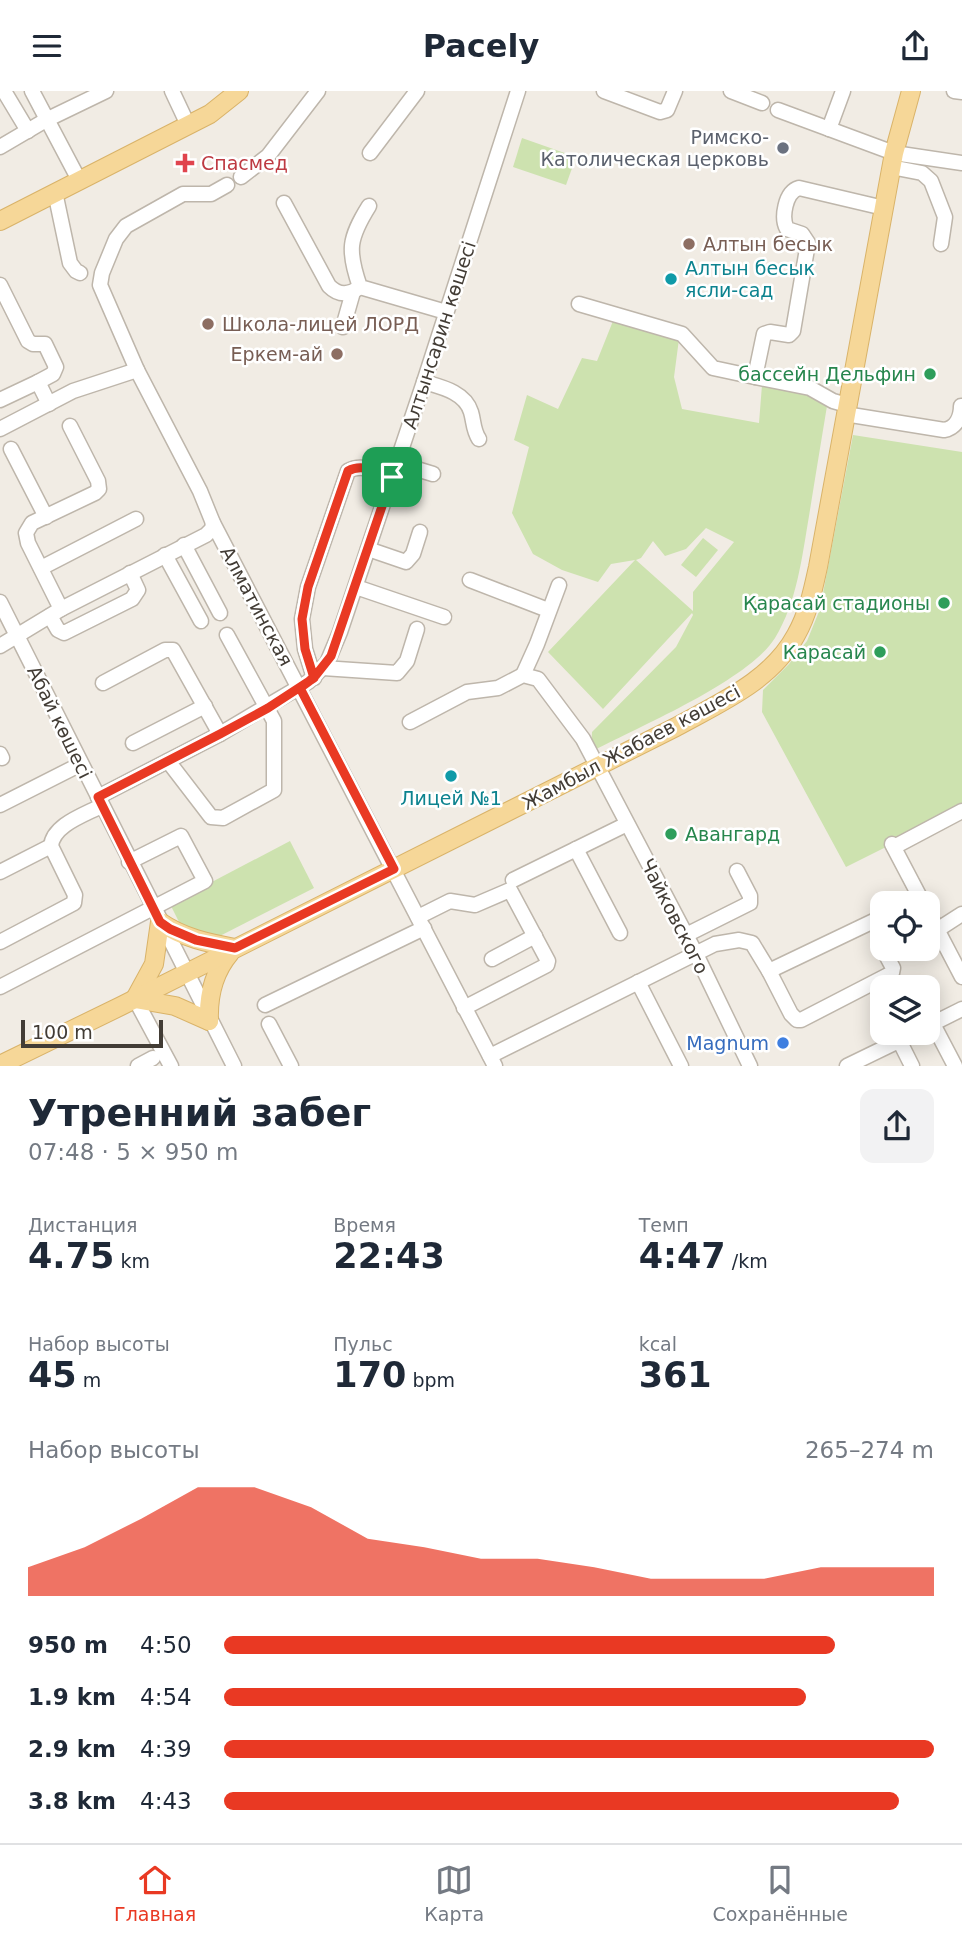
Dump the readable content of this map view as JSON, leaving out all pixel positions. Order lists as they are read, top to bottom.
{
  "streets": {
    "main road": ["Жамбыл Жабаев көшесі"],
    "street": [
      "Алтынсарин көшесі",
      "Алматинская",
      "Абай көшесі",
      "Чайковского"
    ]
  },
  "crossings": [
    ["Алтынсарин көшесі", "Алматинская"],
    ["Алтынсарин көшесі", "Абай көшесі"],
    ["Алматинская", "Жамбыл Жабаев көшесі"],
    ["Абай көшесі", "Жамбыл Жабаев көшесі"],
    ["Жамбыл Жабаев көшесі", "Чайковского"]
  ],
  "places": {
    "other": [
      "Римско- Католическая церковь",
      "Алтын бесык",
      "Алтын бесык ясли-сад",
      "Школа-лицей ЛОРД",
      "Еркем-ай",
      "бассейн Дельфин",
      "Қарасай стадионы",
      "Карасай",
      "Лицей №1",
      "Авангард",
      "Magnum"
    ],
    "health": ["Спасмед"]
  },
  "scale_bar": "100 m",
  "page": {
    "header": "Pacely",
    "scale": "100 m",
    "heading": ["Утренний забег", "07:48 · 5 × 950 m"],
    "stats": [
      ["Дистанция", "4.75 km"],
      ["Время", "22:43"],
      ["Темп", "4:47 /km"],
      ["Набор высоты", "45 m"],
      ["Пульс", "170 bpm"],
      ["kcal", "361"]
    ],
    "chart": ["Набор высоты", "265–274 m"],
    "list": [
      {
        "name": "950 m",
        "note": "4:50"
      },
      {
        "name": "1.9 km",
        "note": "4:54"
      },
      {
        "name": "2.9 km",
        "note": "4:39"
      },
      {
        "name": "3.8 km",
        "note": "4:43"
      }
    ],
    "tabs": ["Главная", "Карта", "Сохранённые"]
  }
}
